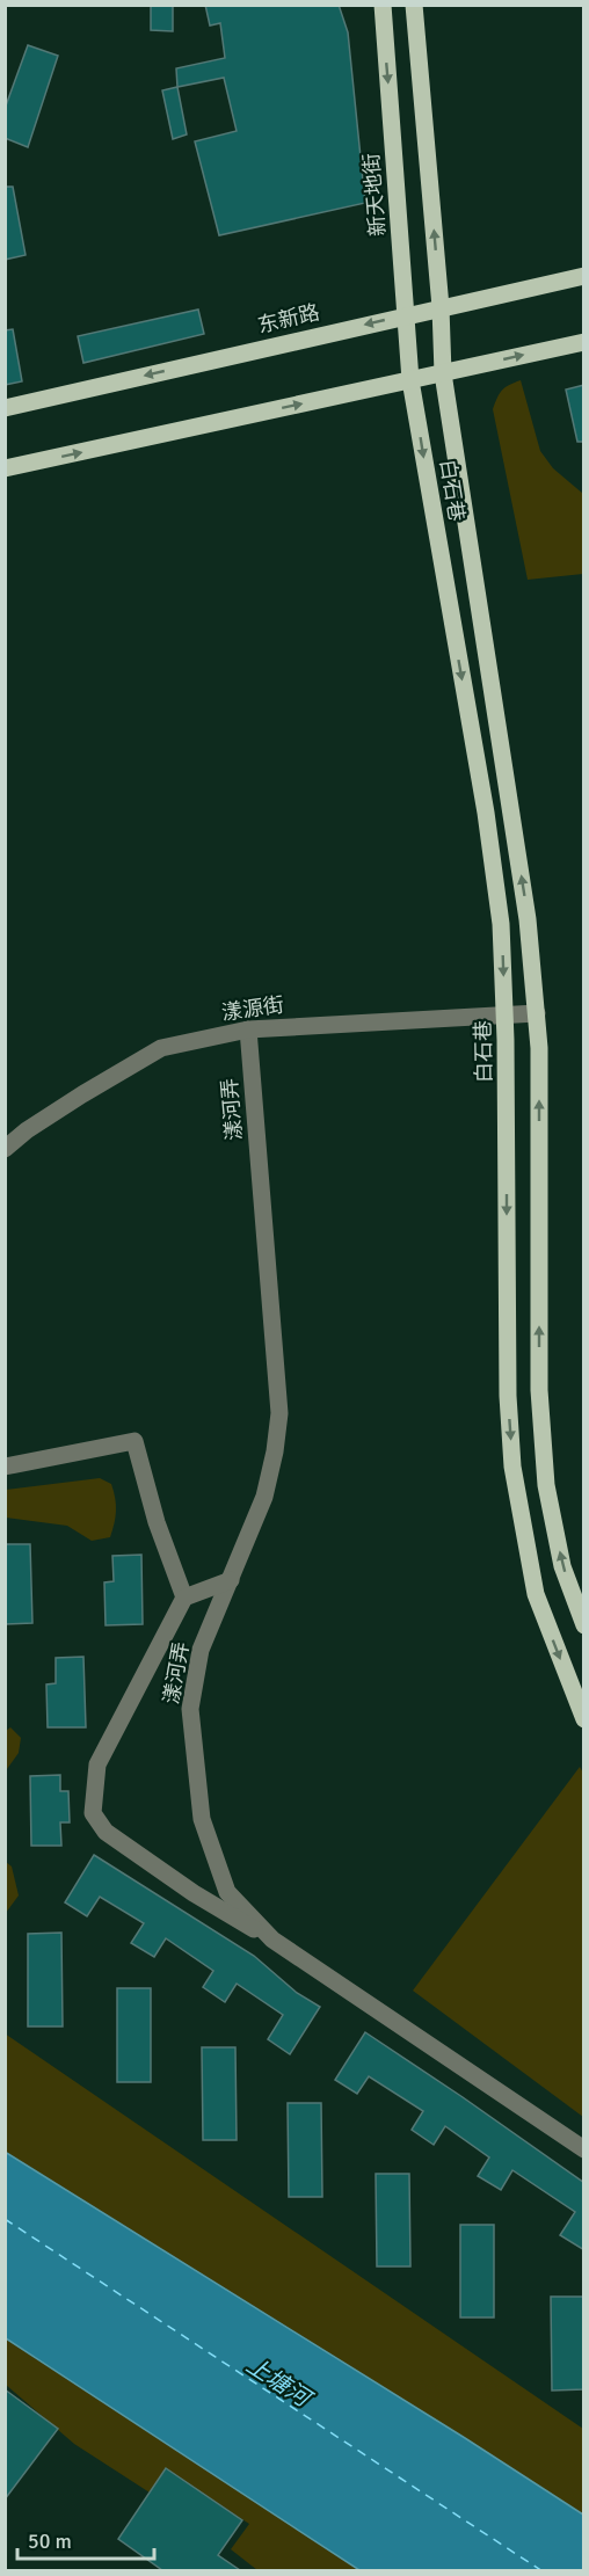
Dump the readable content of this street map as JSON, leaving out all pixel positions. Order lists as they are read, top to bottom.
{
  "streets": {
    "main road": ["新天地街", "东新路", "白石巷"],
    "street": ["漾源街", "漾河弄"]
  },
  "crossings": [
    ["新天地街", "东新路"],
    ["新天地街", "白石巷"],
    ["东新路", "白石巷"],
    ["白石巷", "漾源街"],
    ["漾源街", "漾河弄"]
  ],
  "water": ["上塘河"],
  "scale_bar": "50 m"
}
